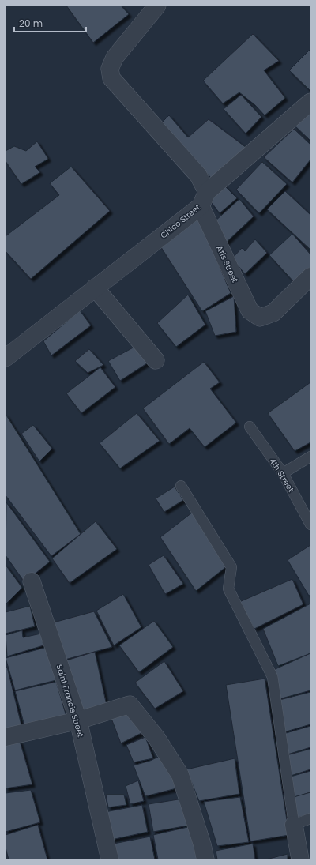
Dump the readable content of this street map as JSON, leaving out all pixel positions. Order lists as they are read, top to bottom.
{
  "streets": {
    "street": ["Chico Street", "Atis Street", "Saint Francis Street"],
    "lane": ["4th Street"]
  },
  "crossings": [
    ["Chico Street", "Atis Street"]
  ],
  "scale_bar": "20 m"
}
